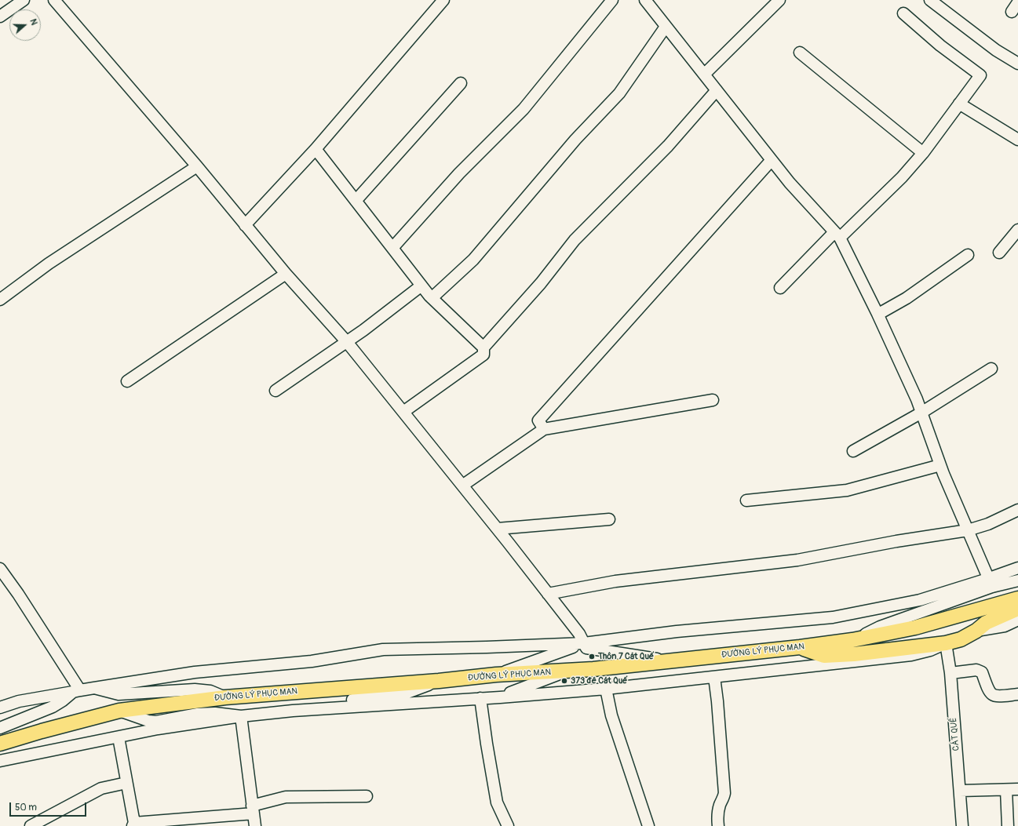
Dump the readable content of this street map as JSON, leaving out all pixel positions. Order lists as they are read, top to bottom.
{
  "streets": {
    "main road": ["ĐƯỜNG LÝ PHỤC MAN"],
    "street": ["CÁT QUẾ"]
  },
  "places": ["Thôn 7 Cát Quế", "373 đê Cát Quế"],
  "scale_bar": "50 m",
  "north": "right"
}
